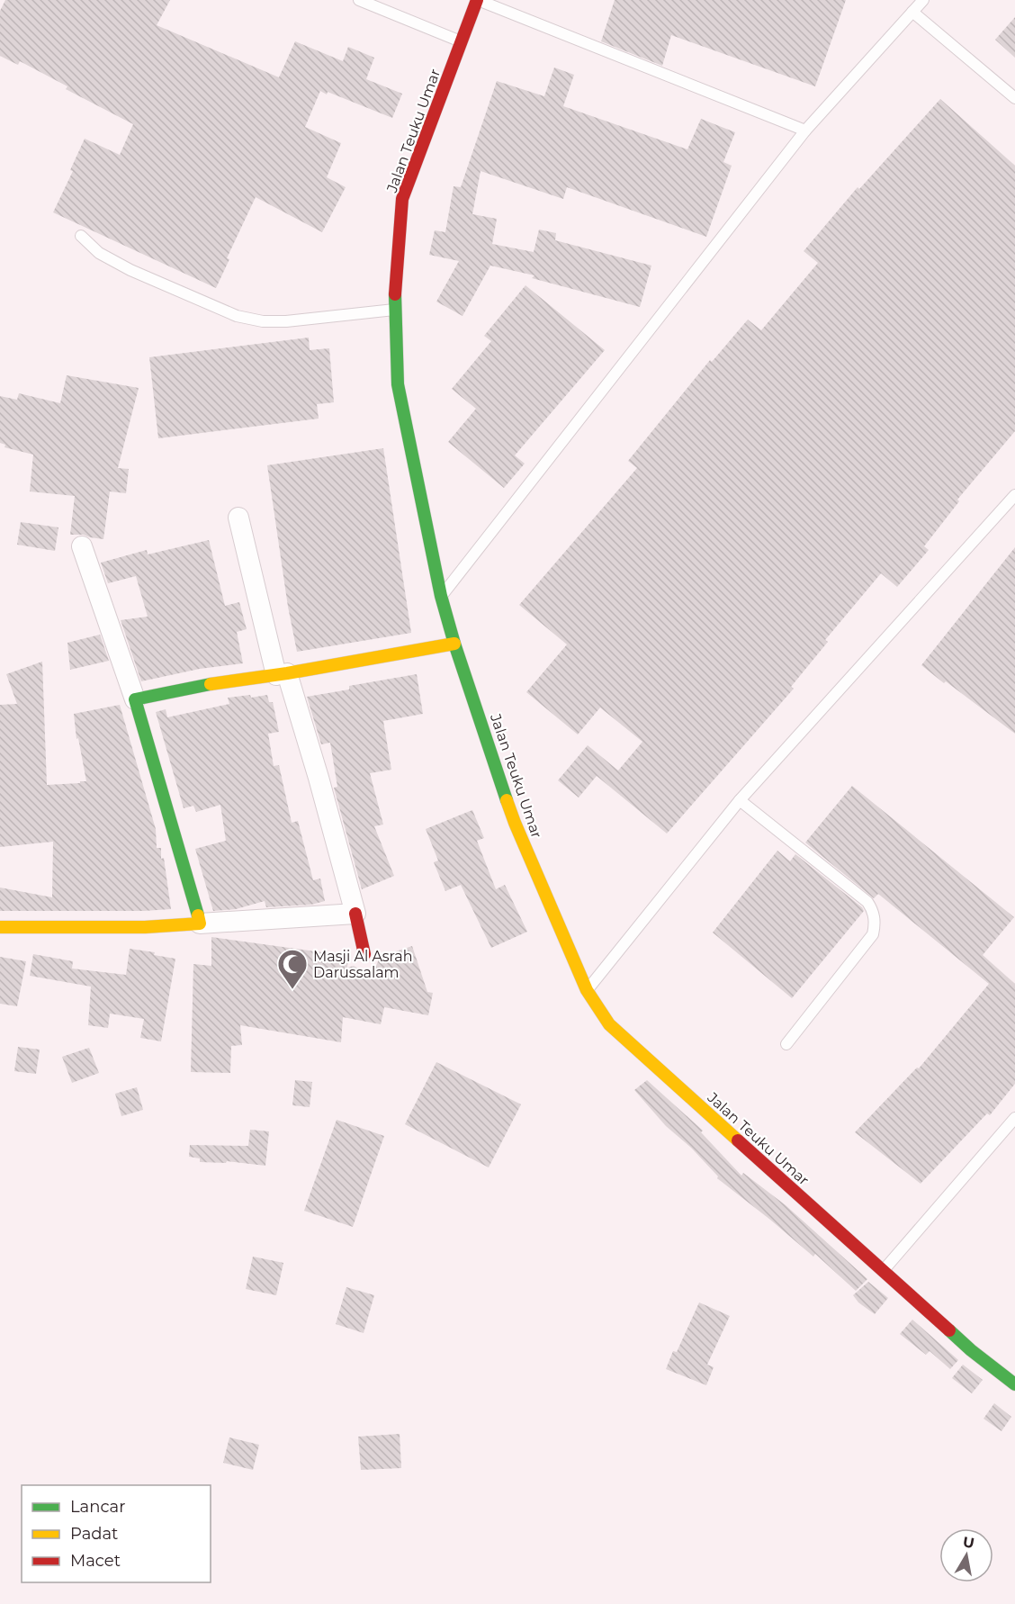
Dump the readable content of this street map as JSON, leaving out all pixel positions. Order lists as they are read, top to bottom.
{
  "streets": {
    "main road": ["Jalan Teuku Umar"]
  },
  "places": {
    "mosque": ["Masji Al Asrah Darussalam"]
  },
  "legend": ["Lancar", "Padat", "Macet"],
  "north": "top"
}
